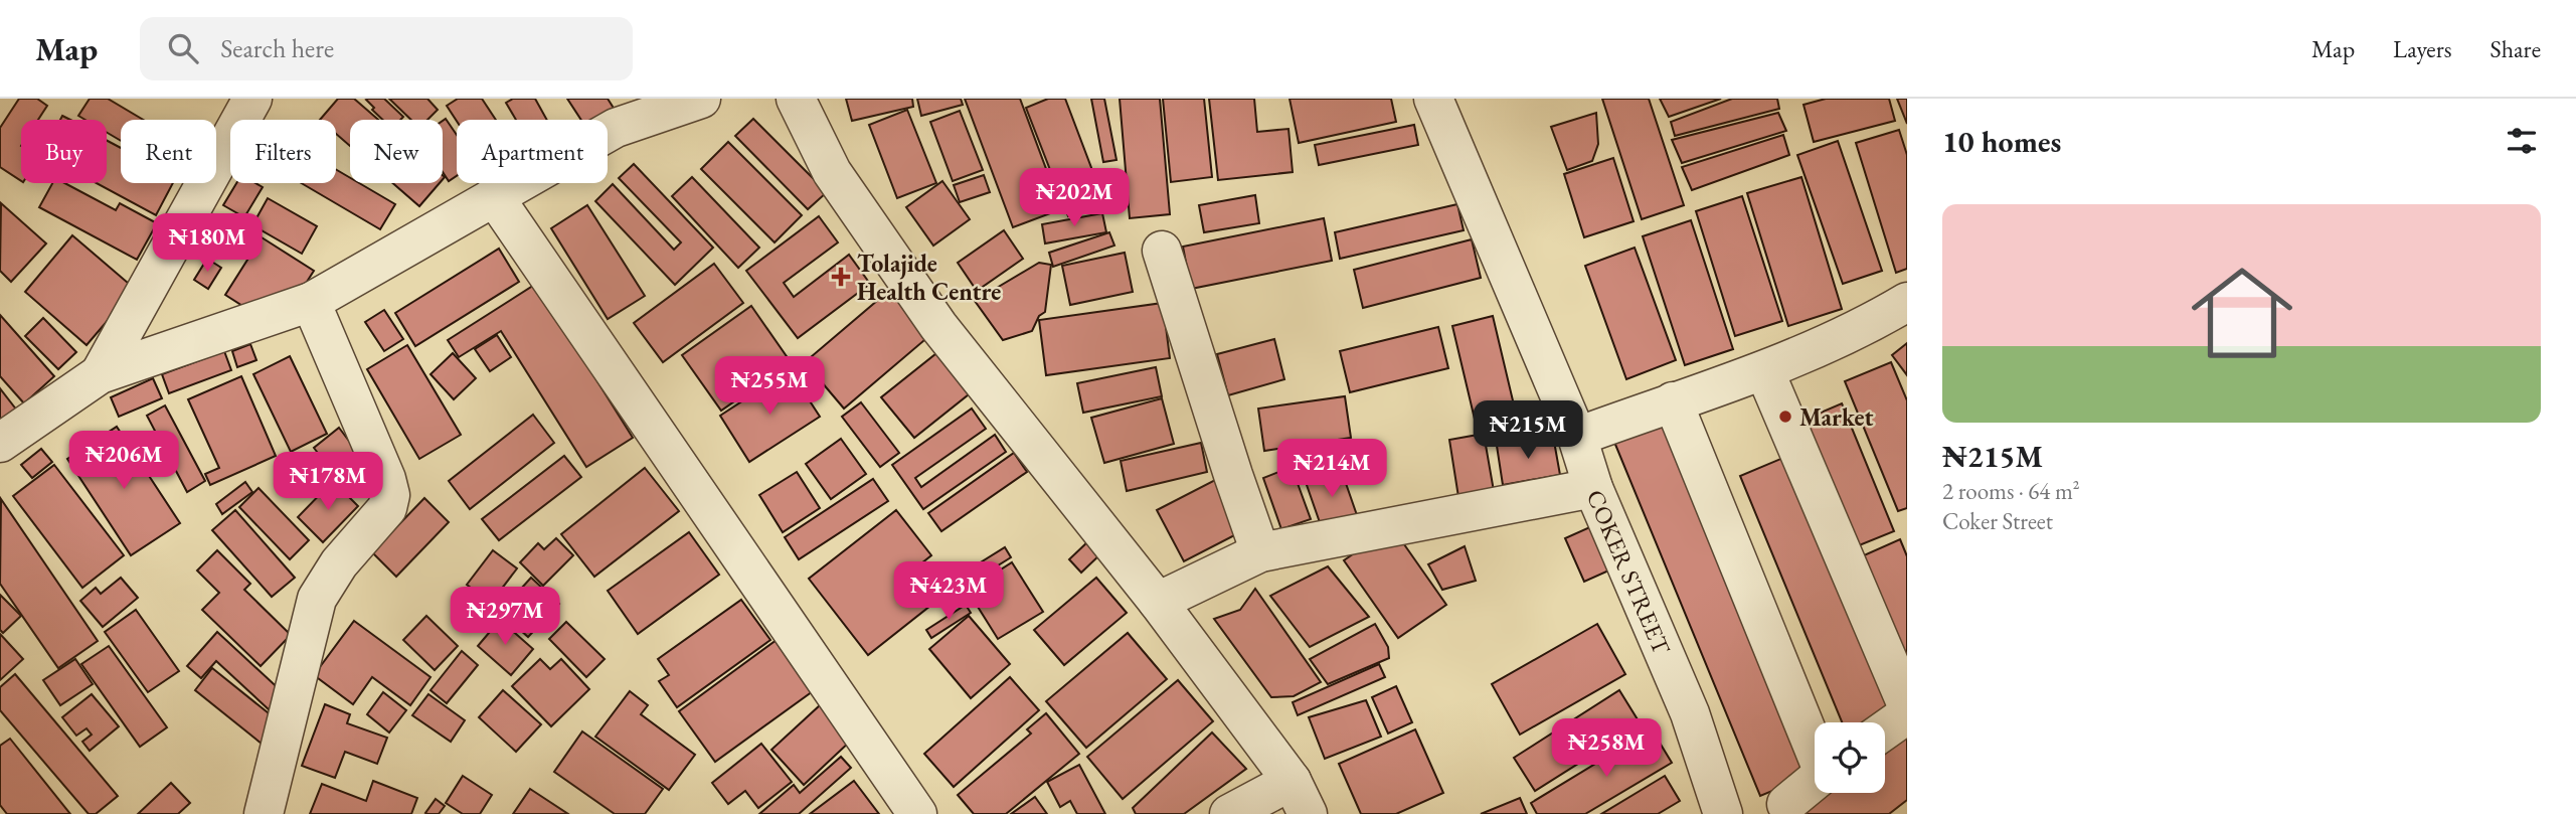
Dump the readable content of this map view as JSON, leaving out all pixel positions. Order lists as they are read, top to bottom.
{
  "streets": {
    "street": ["COKER STREET"]
  },
  "places": {
    "health": ["Tolajide Health Centre"],
    "other": ["Market"]
  },
  "page": {
    "header": "Map",
    "search": "Search here",
    "nav": ["Map", "Layers", "Share"],
    "heading": "10 homes",
    "chip": [
      "Buy",
      "Rent",
      "Filters",
      "New",
      "Apartment"
    ],
    "price": [
      "₦202M",
      "₦180M",
      "₦255M",
      "₦215M",
      "₦206M",
      "₦214M",
      "₦178M",
      "₦423M",
      "₦297M",
      "₦258M"
    ],
    "list": [
      {
        "name": "₦215M",
        "note": "2 rooms · 64 m² · Coker Street"
      }
    ]
  }
}
